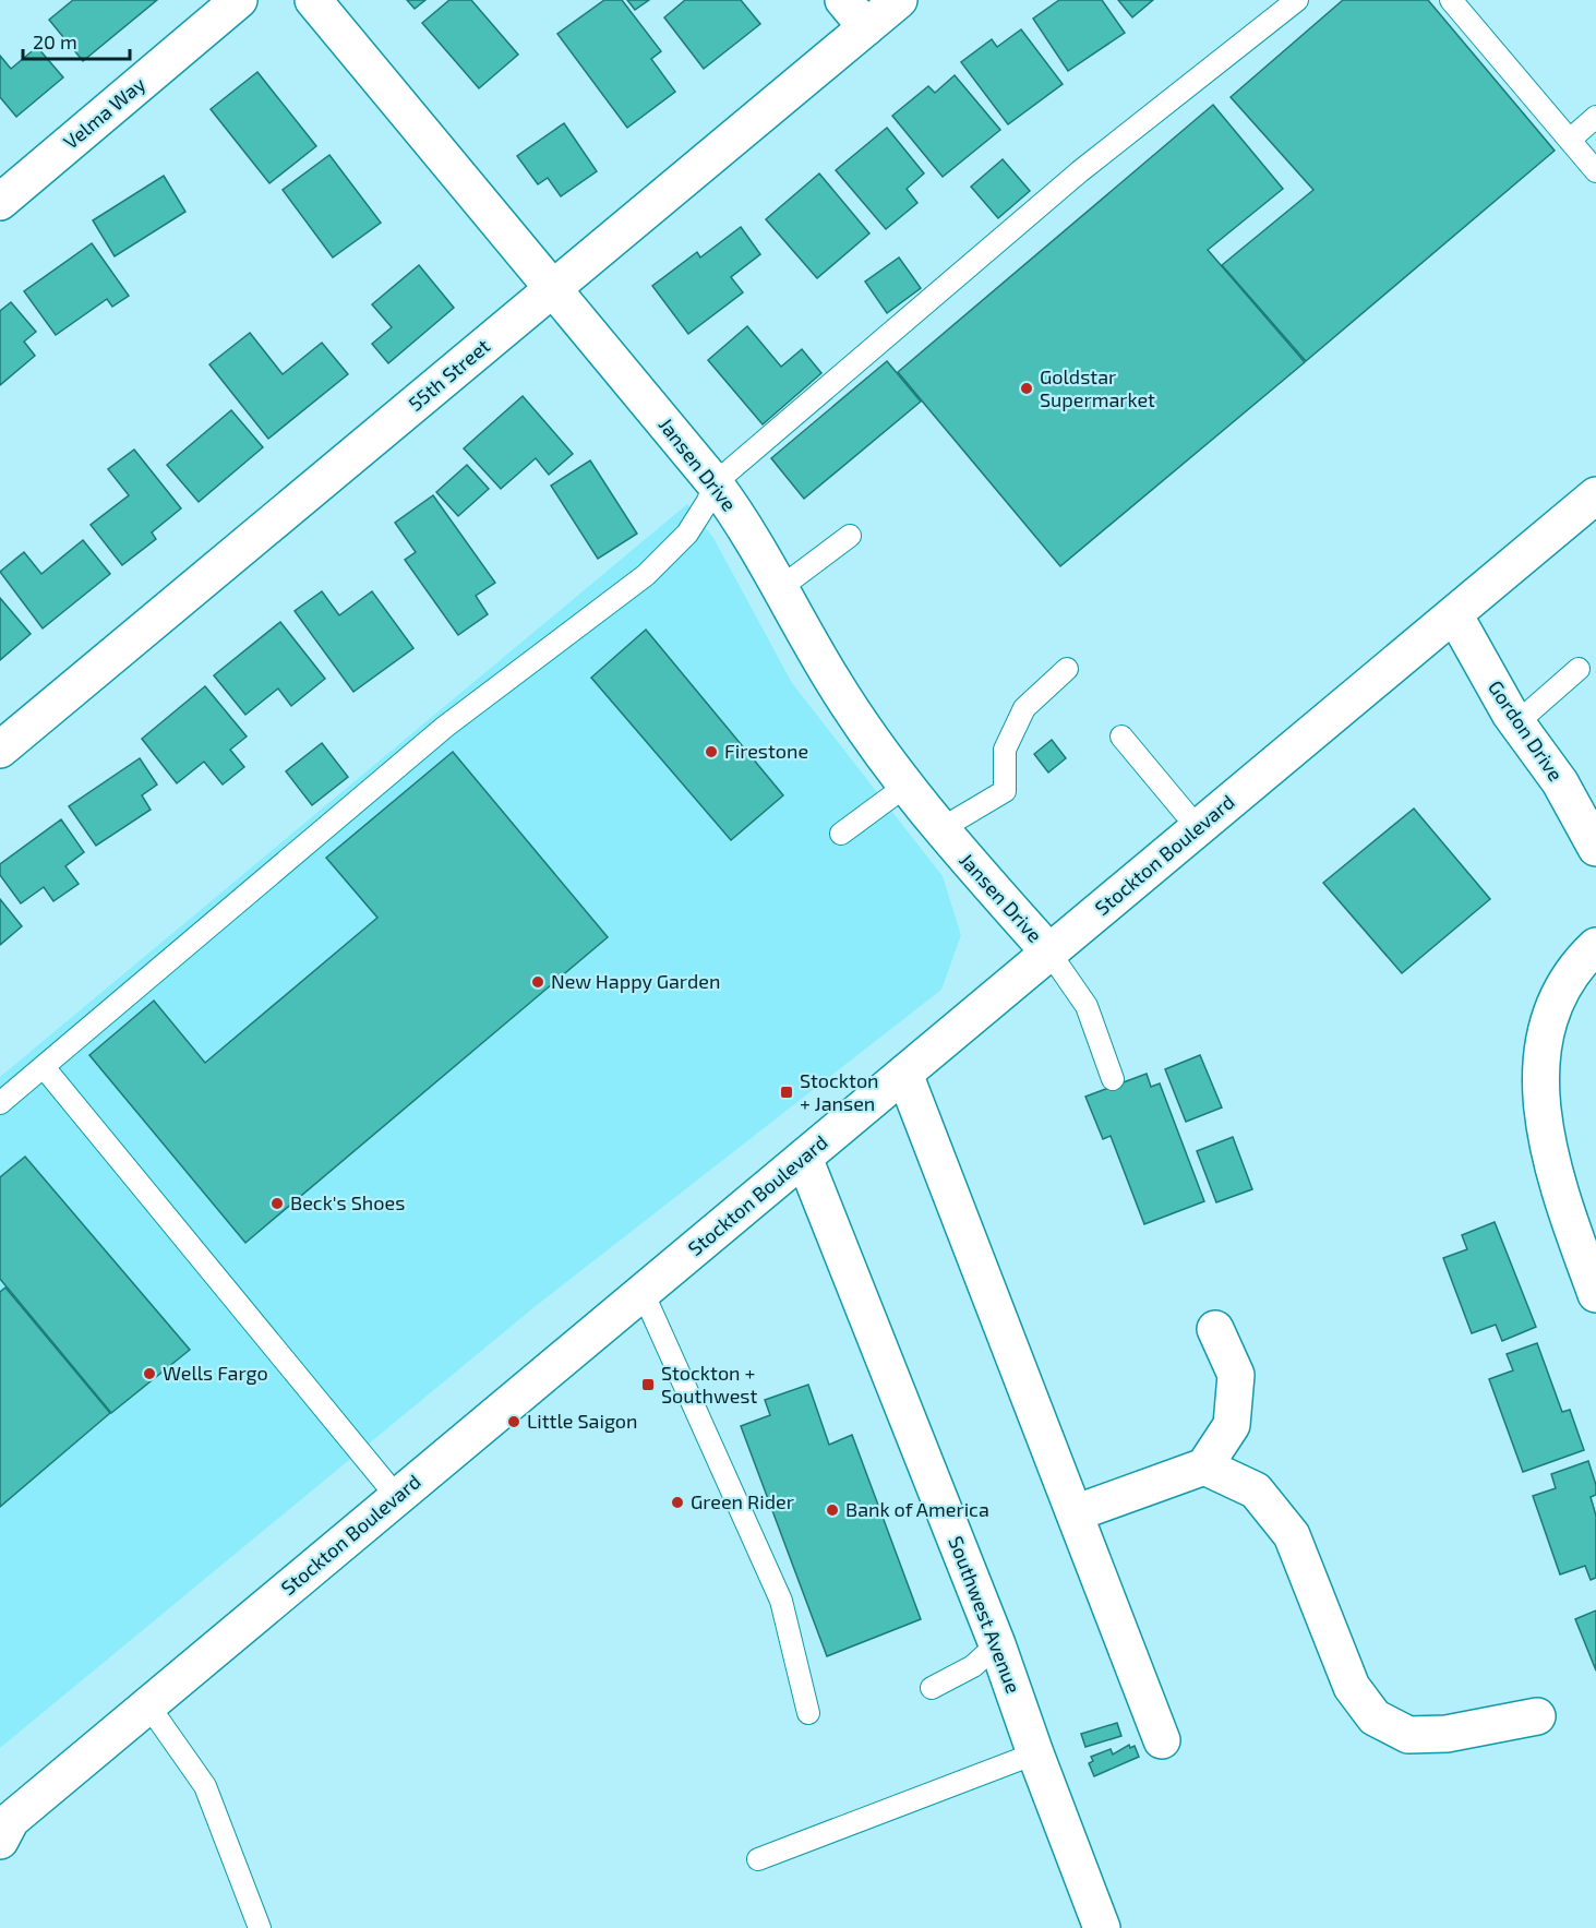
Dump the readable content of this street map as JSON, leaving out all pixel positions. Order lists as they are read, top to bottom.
{
  "streets": {
    "street": [
      "Velma Way",
      "55th Street",
      "Jansen Drive",
      "Gordon Drive",
      "Stockton Boulevard",
      "Southwest Avenue"
    ]
  },
  "crossings": [
    ["55th Street", "Jansen Drive"],
    ["Jansen Drive", "Stockton Boulevard"],
    ["Gordon Drive", "Stockton Boulevard"],
    ["Stockton Boulevard", "Southwest Avenue"]
  ],
  "places": {
    "other": [
      "Goldstar Supermarket",
      "Firestone",
      "New Happy Garden",
      "Beck's Shoes",
      "Wells Fargo",
      "Little Saigon",
      "Green Rider",
      "Bank of America"
    ],
    "transit": ["Stockton + Jansen", "Stockton + Southwest"]
  },
  "scale_bar": "20 m"
}
